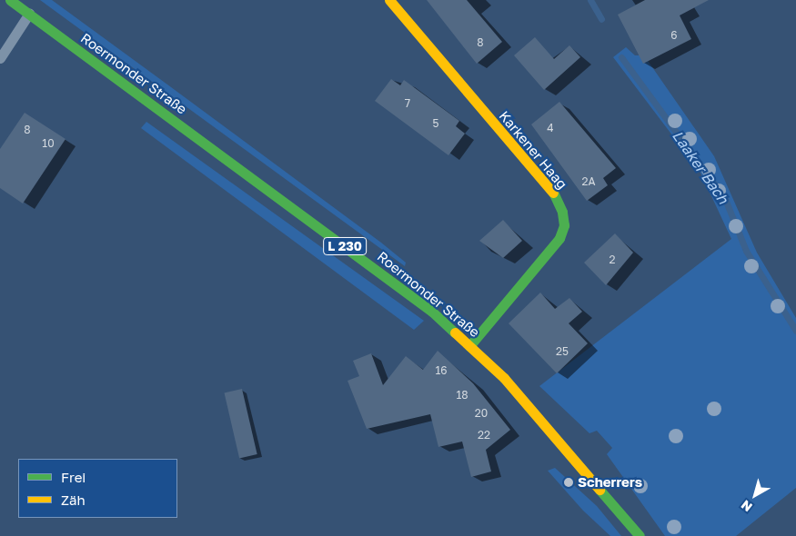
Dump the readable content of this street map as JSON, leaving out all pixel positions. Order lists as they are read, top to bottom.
{
  "streets": {
    "main road": ["Roermonder Straße", "Karkener Haag", "L 230"]
  },
  "crossings": [
    ["Roermonder Straße", "Karkener Haag"]
  ],
  "water": ["Laaker Bach"],
  "places": ["Scherrers"],
  "house_numbers": [
    "6",
    "8",
    "7",
    "5",
    "4",
    "8",
    "10",
    "2A",
    "2",
    "25",
    "16",
    "18",
    "20",
    "22"
  ],
  "legend": ["Frei", "Zäh"],
  "north": "bottom left"
}
